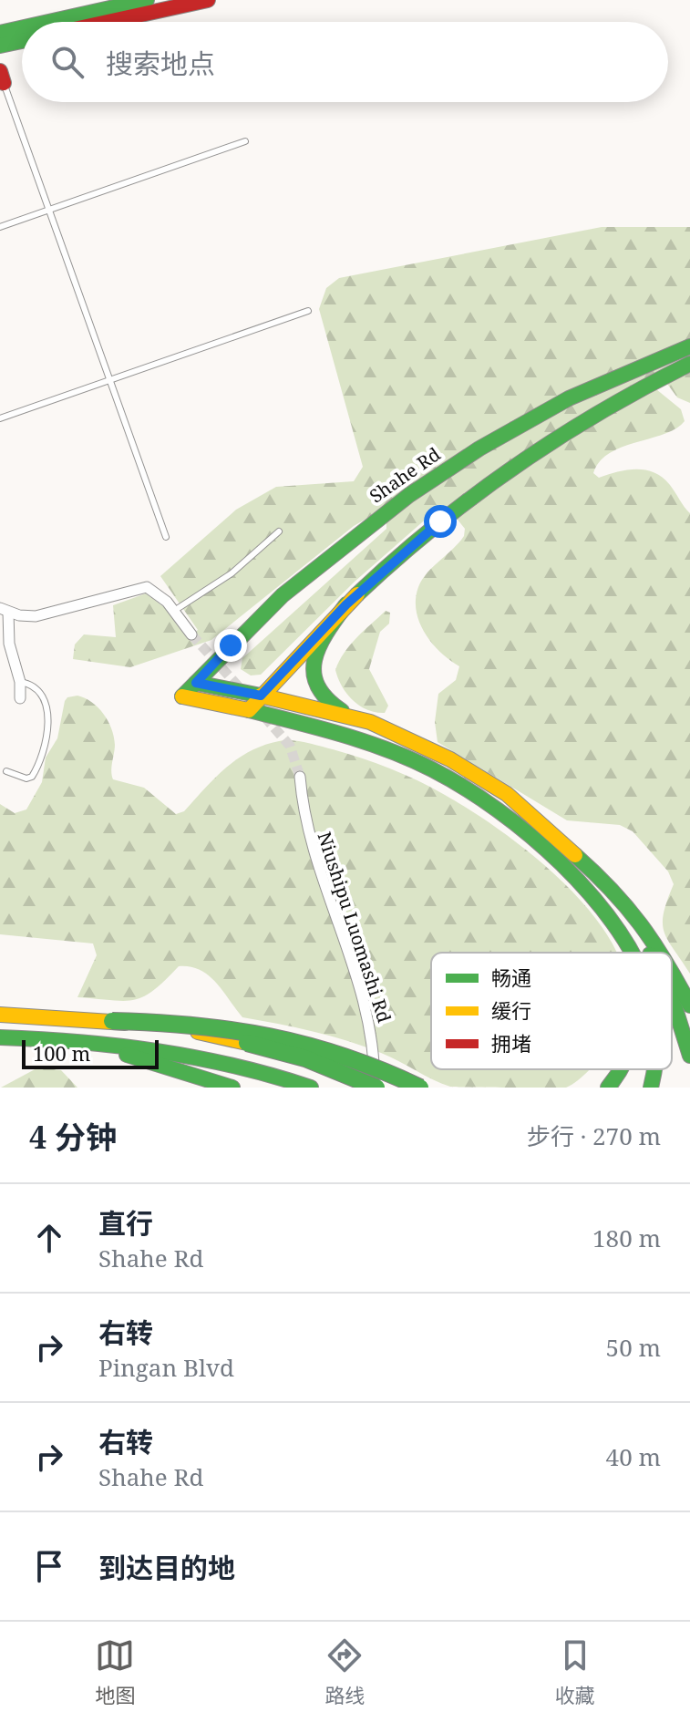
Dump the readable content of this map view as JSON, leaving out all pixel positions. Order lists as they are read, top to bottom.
{
  "streets": {
    "main road": ["Shahe Rd"],
    "street": ["Niushipu Luomashi Rd"]
  },
  "legend": ["畅通", "缓行", "拥堵"],
  "scale_bar": "100 m",
  "page": {
    "search": "搜索地点",
    "scale": "100 m",
    "heading": ["4 分钟", "步行 · 270 m"],
    "list": [
      ["直行", "Shahe Rd", "180 m"],
      ["右转", "Pingan Blvd", "50 m"],
      ["右转", "Shahe Rd", "40 m"],
      "到达目的地"
    ],
    "nav": ["地图", "路线", "收藏"]
  }
}
